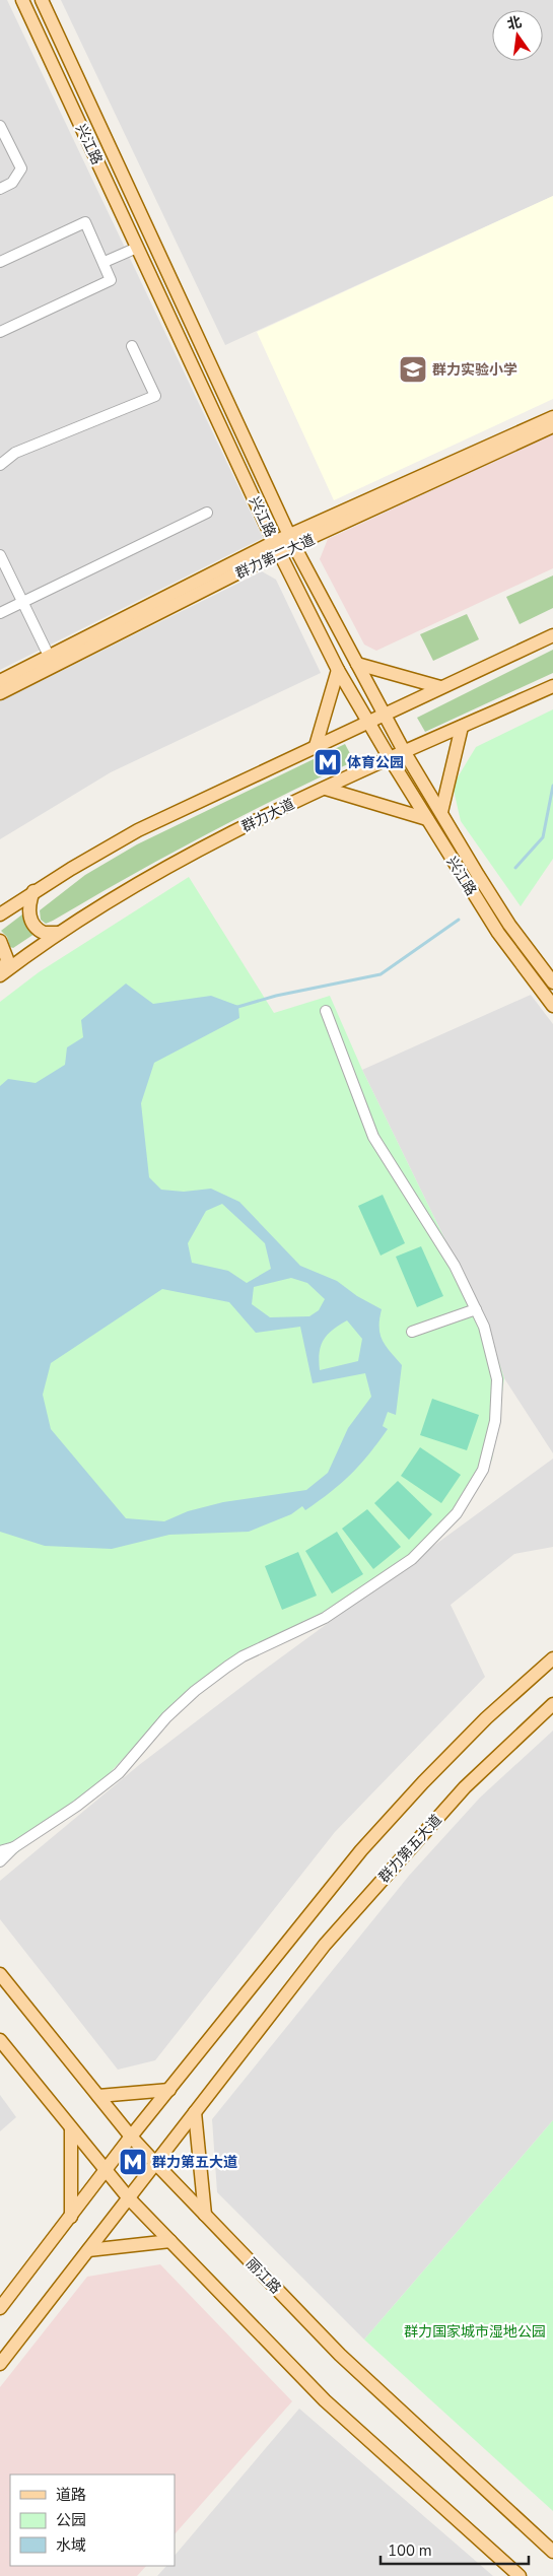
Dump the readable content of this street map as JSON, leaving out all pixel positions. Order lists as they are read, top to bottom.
{
  "streets": {
    "main road": [
      "兴江路",
      "群力第二大道",
      "群力大道",
      "群力第五大道",
      "丽江路"
    ]
  },
  "crossings": [
    ["兴江路", "群力第二大道"],
    ["兴江路", "群力大道"],
    ["群力第五大道", "丽江路"]
  ],
  "parks": ["群力国家城市湿地公园"],
  "places": {
    "school or university": ["群力实验小学"],
    "metro station": ["体育公园", "群力第五大道"]
  },
  "legend": ["道路", "公园", "水域"],
  "scale_bar": "100 m",
  "north": "top"
}
